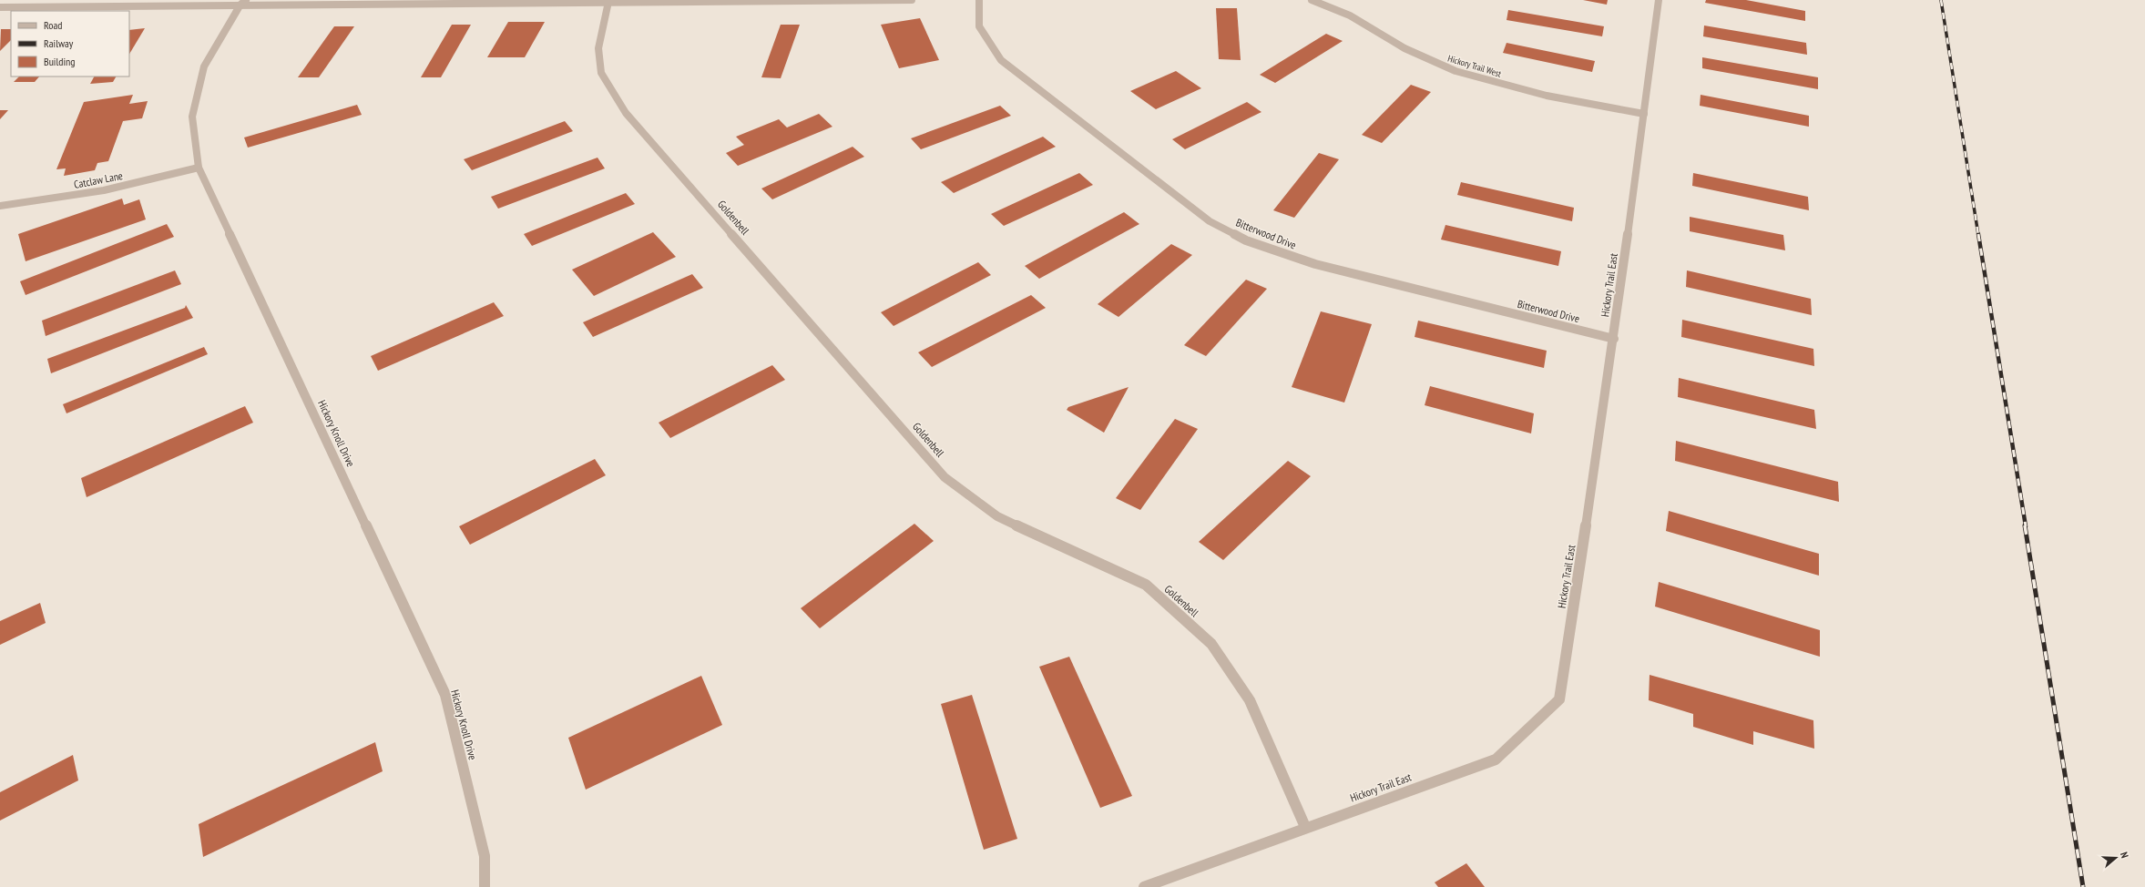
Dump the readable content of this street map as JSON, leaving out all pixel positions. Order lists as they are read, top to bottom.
{
  "streets": {
    "street": [
      "Hickory Trail West",
      "Catclaw Lane",
      "Goldenbell",
      "Bitterwood Drive",
      "Hickory Trail East",
      "Hickory Knoll Drive"
    ]
  },
  "crossings": [
    ["Hickory Trail West", "Hickory Trail East"],
    ["Catclaw Lane", "Hickory Knoll Drive"],
    ["Goldenbell", "Hickory Trail East"],
    ["Bitterwood Drive", "Hickory Trail East"]
  ],
  "legend": ["Road", "Railway", "Building"],
  "north": "right"
}
